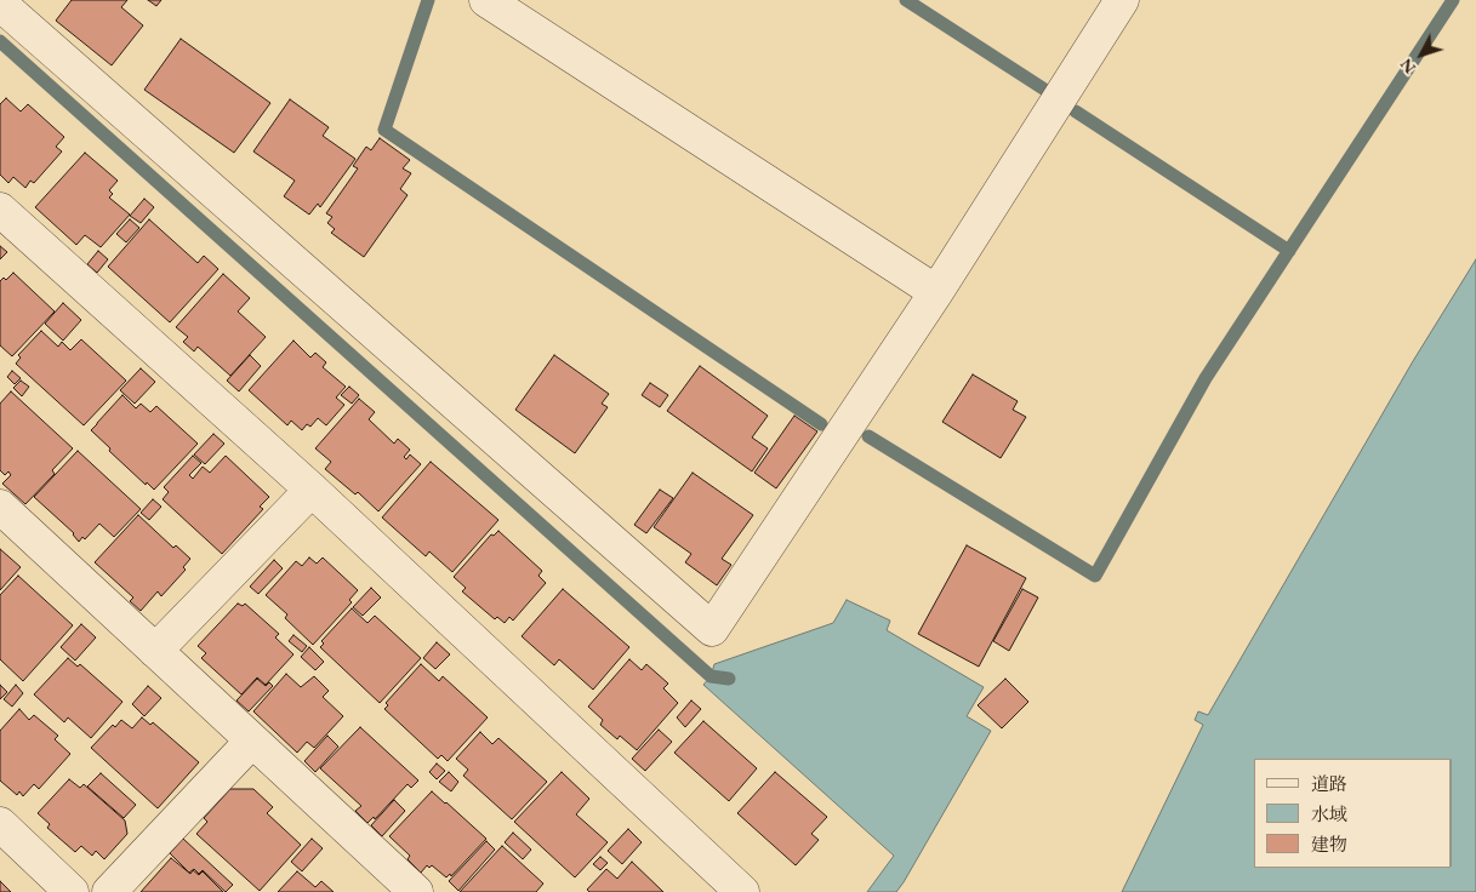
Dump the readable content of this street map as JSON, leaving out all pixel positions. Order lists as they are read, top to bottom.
{
  "legend": ["道路", "水域", "建物"],
  "north": "bottom left"
}
